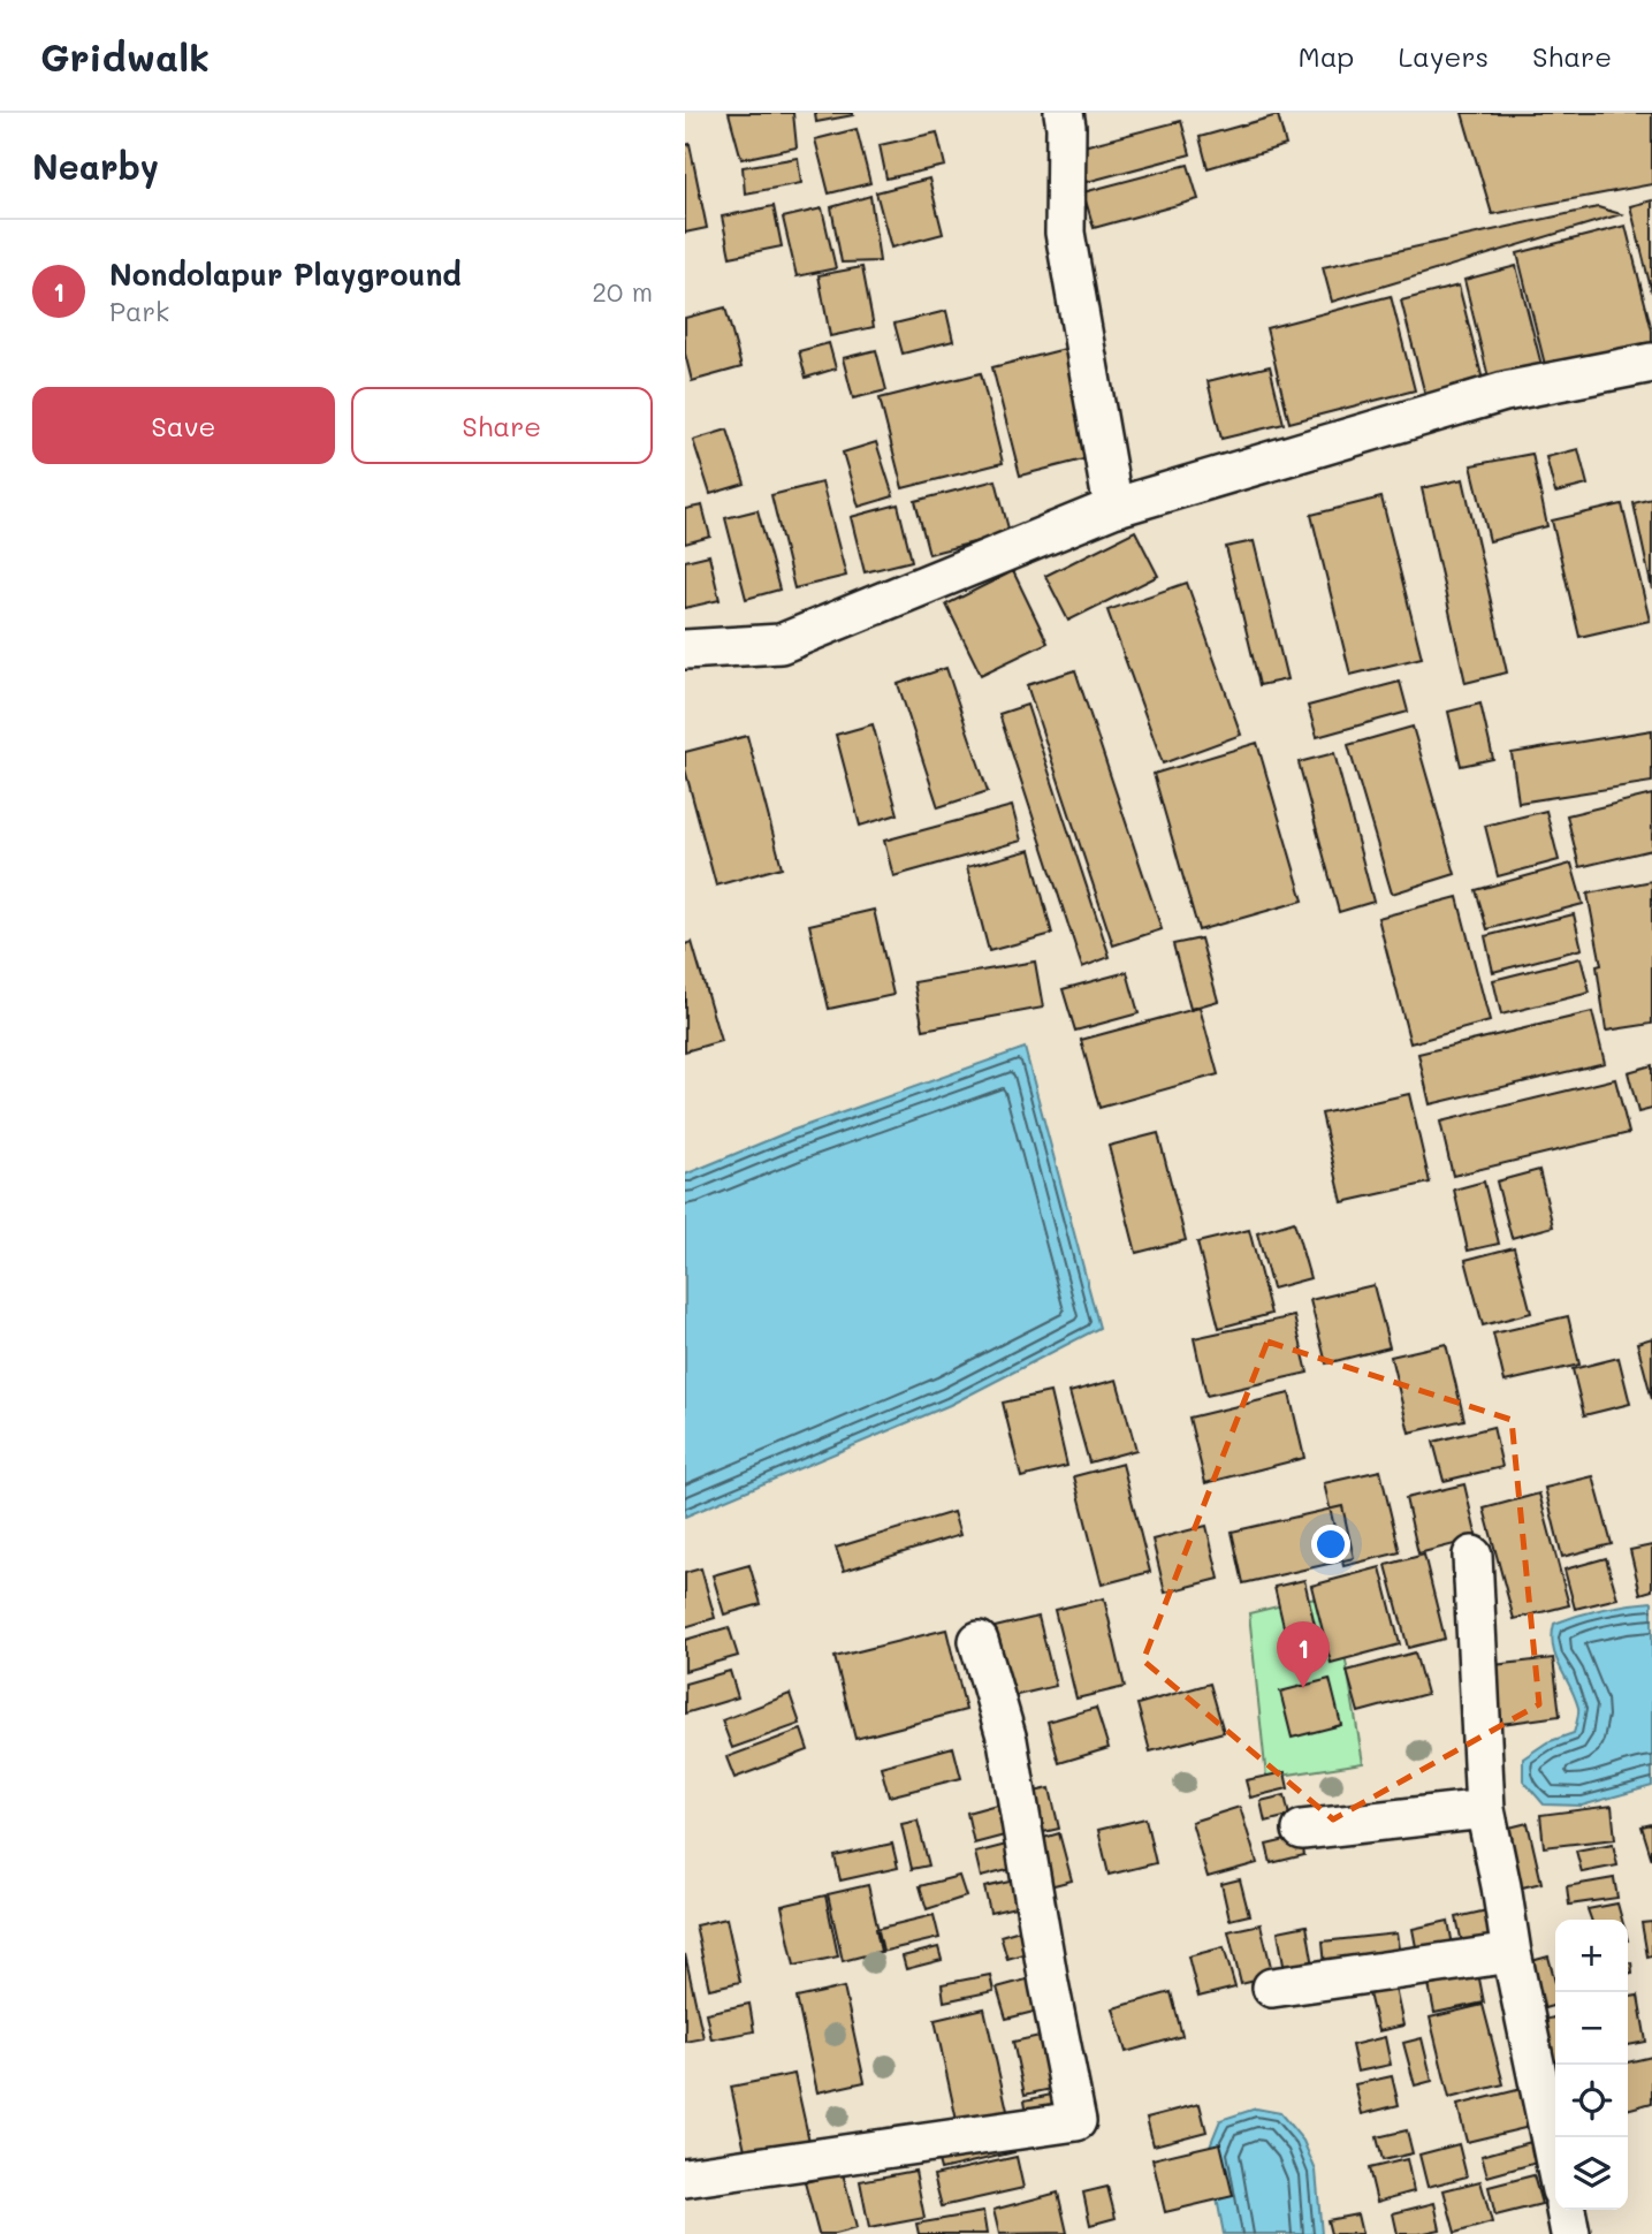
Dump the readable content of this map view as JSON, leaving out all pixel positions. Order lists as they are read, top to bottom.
{
  "page": {
    "header": "Gridwalk",
    "nav": ["Map", "Layers", "Share"],
    "heading": "Nearby",
    "list": [
      {
        "mark": "1",
        "name": "Nondolapur Playground",
        "note": "Park",
        "value": "20 m"
      }
    ],
    "buttons": ["Save", "Share"],
    "pins": "1",
    "map_buttons": ["+", "−"]
  }
}
